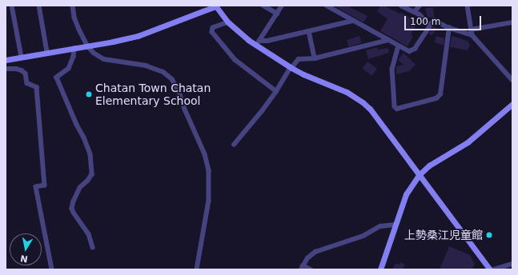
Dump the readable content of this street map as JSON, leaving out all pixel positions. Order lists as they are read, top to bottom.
{
  "places": ["Chatan Town Chatan Elementary School", "上勢桑江児童館"],
  "scale_bar": "100 m",
  "north": "bottom"
}
